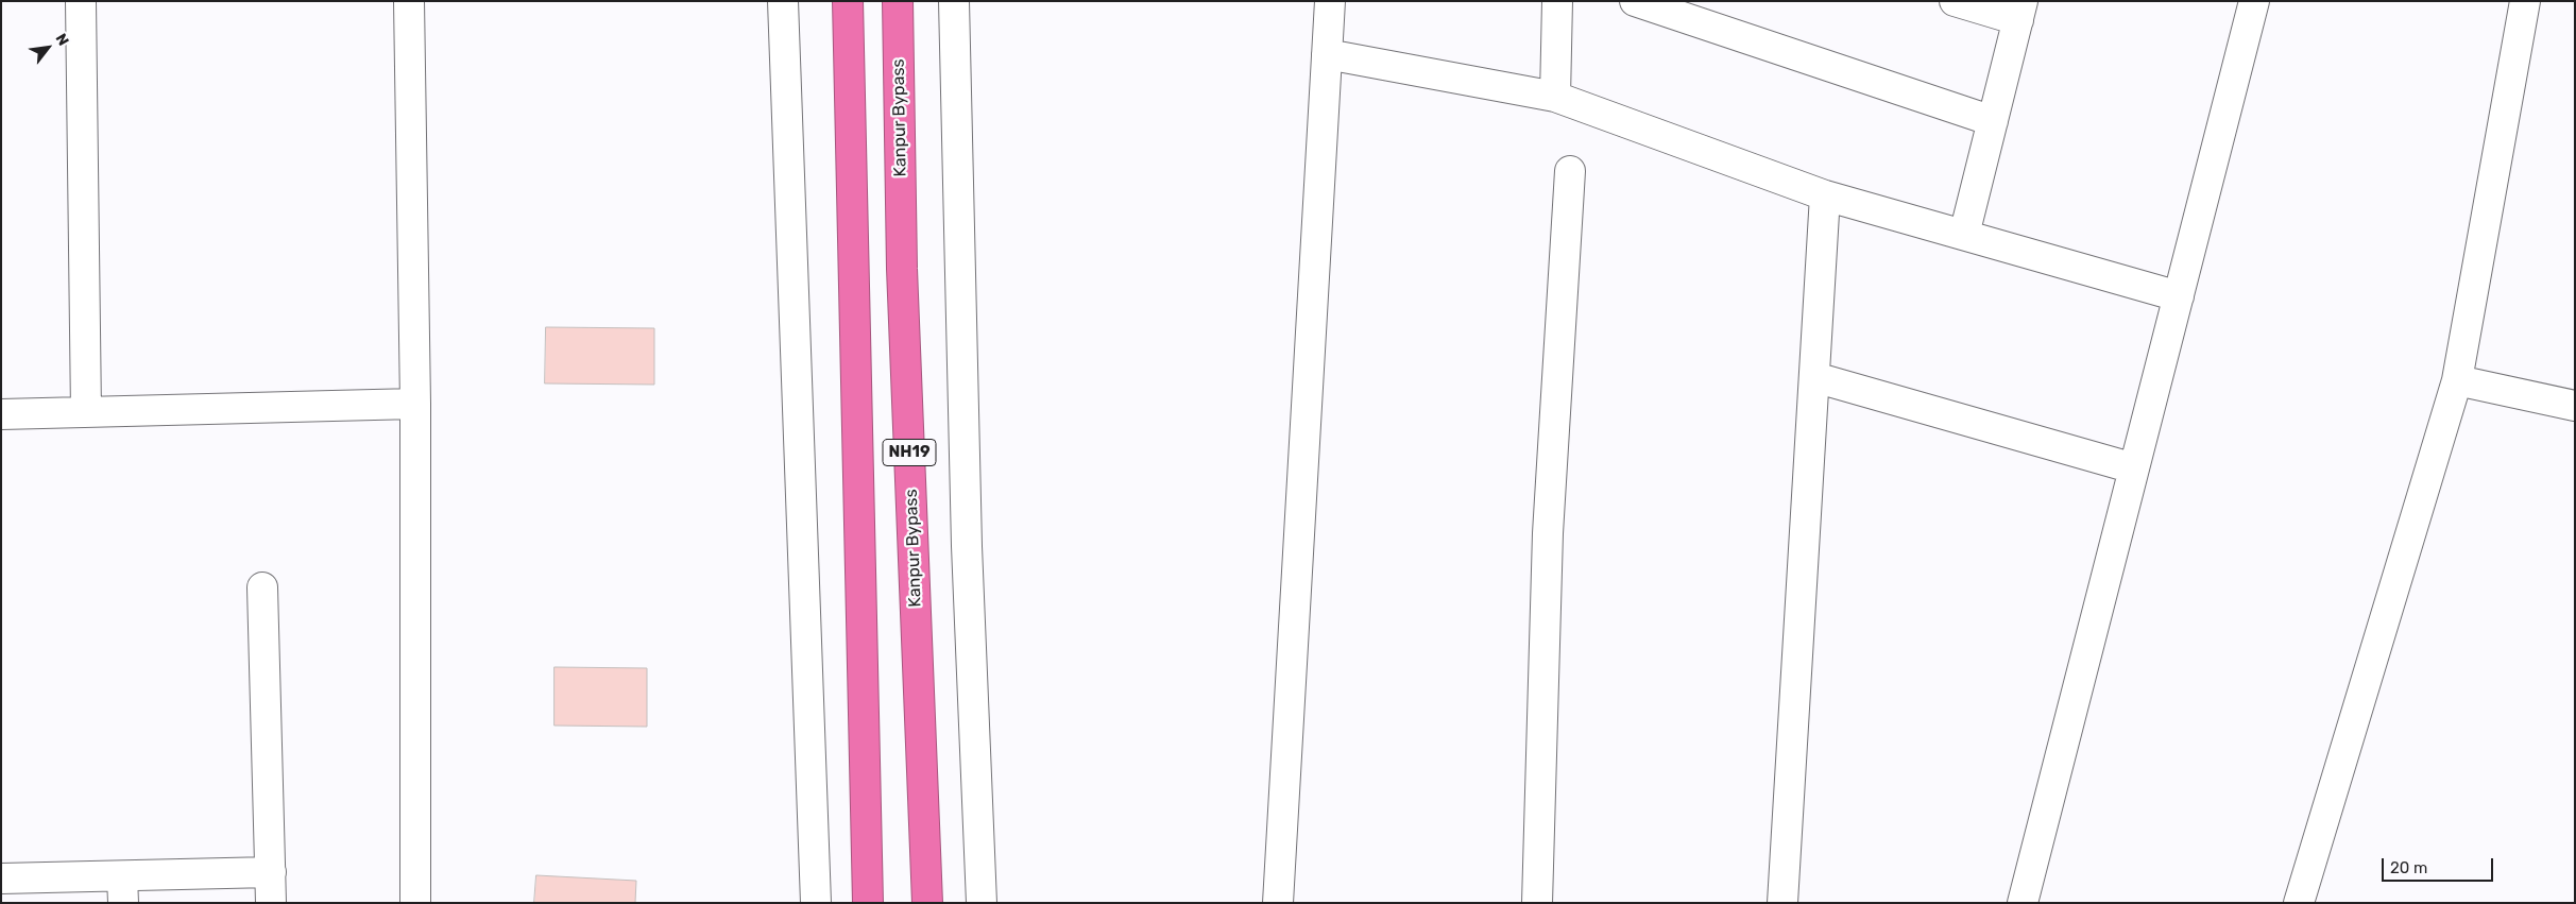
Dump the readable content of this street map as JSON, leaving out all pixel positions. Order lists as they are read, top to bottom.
{
  "streets": {
    "highway": ["Kanpur Bypass", "NH19"]
  },
  "scale_bar": "20 m",
  "north": "top right"
}
